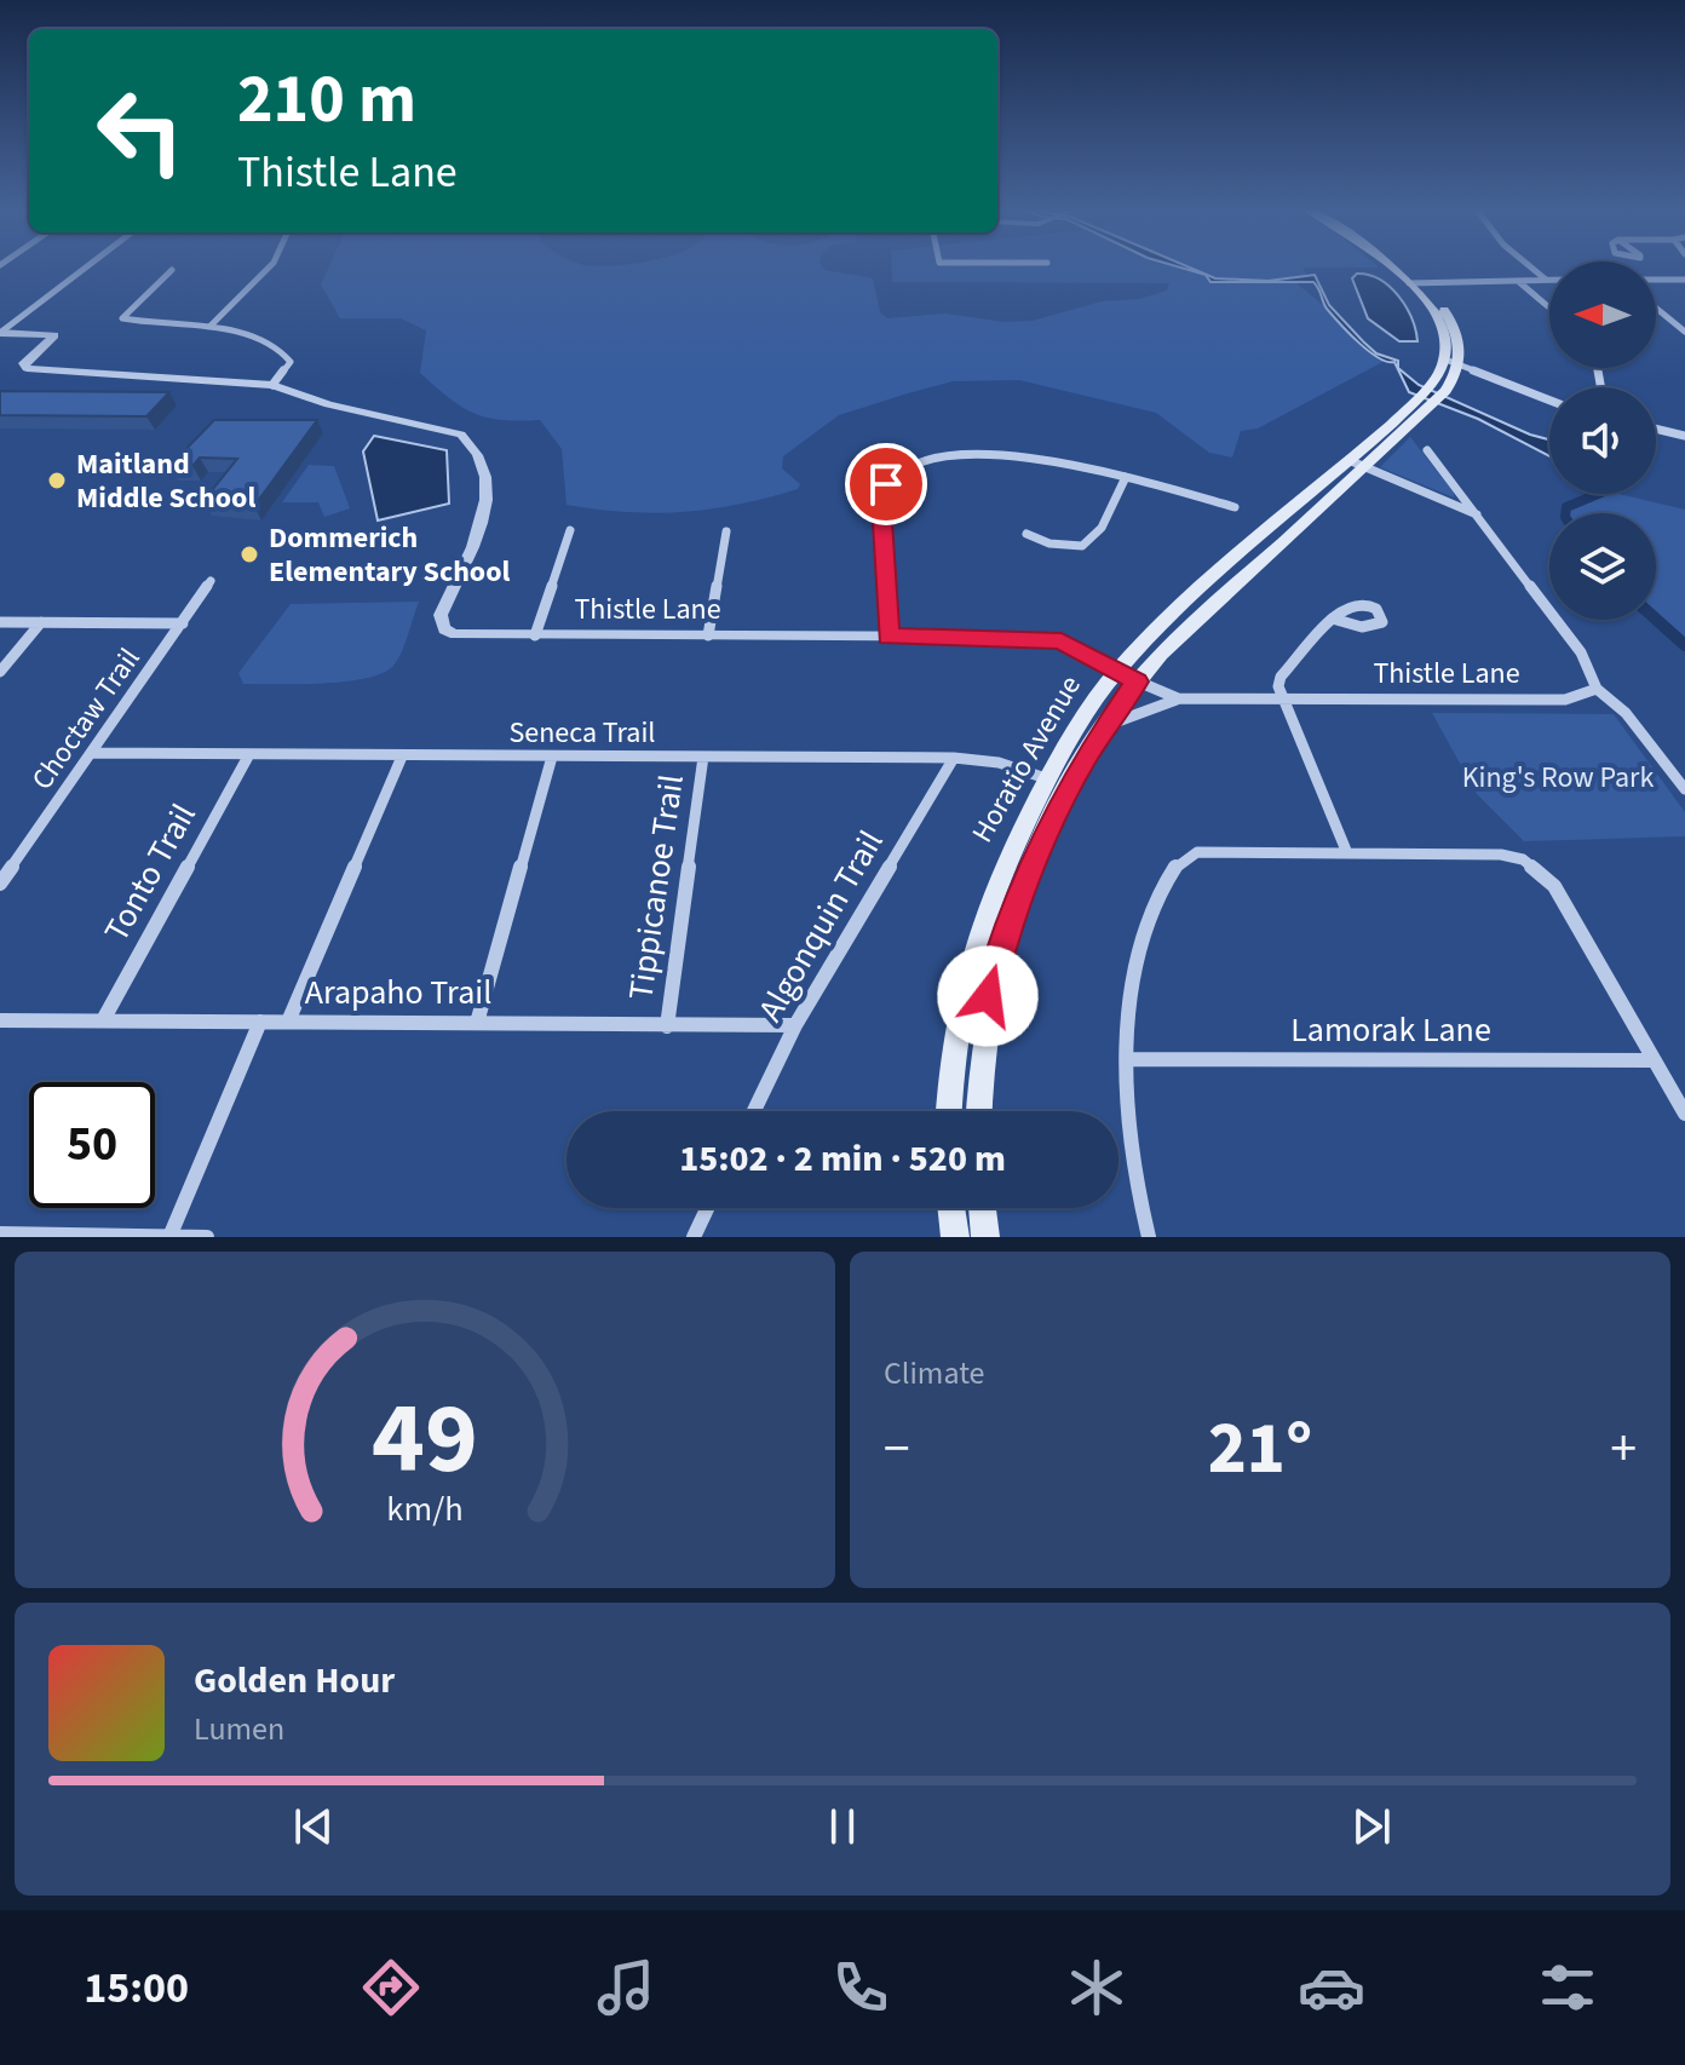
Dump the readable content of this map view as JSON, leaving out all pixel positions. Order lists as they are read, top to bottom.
{
  "streets": {
    "main road": ["Horatio Avenue"],
    "street": [
      "Thistle Lane",
      "Choctaw Trail",
      "Seneca Trail",
      "Tonto Trail",
      "Tippicanoe Trail",
      "Algonquin Trail",
      "Arapaho Trail",
      "Lamorak Lane"
    ]
  },
  "crossings": [
    ["Thistle Lane", "Horatio Avenue"],
    ["Choctaw Trail", "Seneca Trail"],
    ["Seneca Trail", "Horatio Avenue"],
    ["Seneca Trail", "Tonto Trail"],
    ["Seneca Trail", "Tippicanoe Trail"],
    ["Seneca Trail", "Algonquin Trail"],
    ["Tonto Trail", "Arapaho Trail"],
    ["Tippicanoe Trail", "Arapaho Trail"],
    ["Algonquin Trail", "Arapaho Trail"]
  ],
  "parks": ["King's Row Park"],
  "places": ["Maitland Middle School", "Dommerich Elementary School"],
  "north": "left",
  "page": {
    "turn": ["210 m", "Thistle Lane"],
    "limit": "50",
    "trip": "15:02 · 2 min · 520 m",
    "tile": "Climate",
    "heat": ["−", "21°", "+"],
    "song": ["Golden Hour", "Lumen"],
    "tabs": "15:00",
    "gauge": ["49", "km/h"]
  }
}
